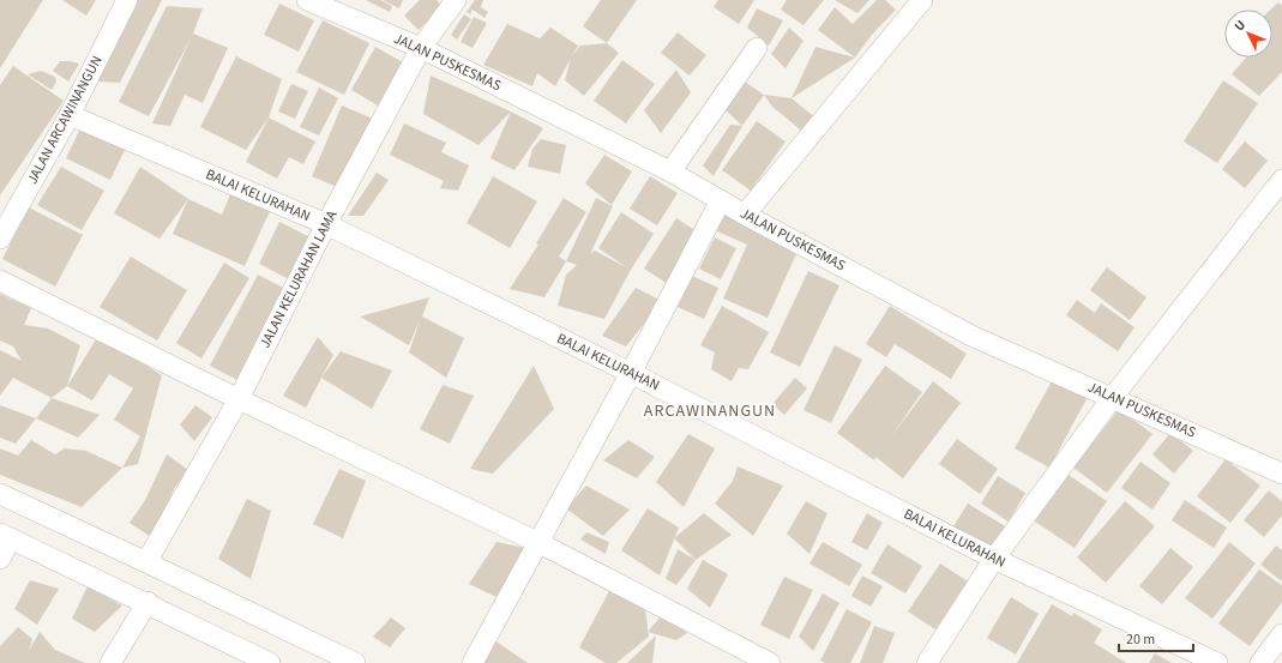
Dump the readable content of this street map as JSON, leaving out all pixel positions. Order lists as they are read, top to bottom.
{
  "streets": {
    "street": [
      "JALAN PUSKESMAS",
      "JALAN ARCAWINANGUN",
      "BALAI KELURAHAN",
      "JALAN KELURAHAN LAMA"
    ]
  },
  "crossings": [
    ["JALAN PUSKESMAS", "JALAN KELURAHAN LAMA"],
    ["JALAN ARCAWINANGUN", "BALAI KELURAHAN"],
    ["BALAI KELURAHAN", "JALAN KELURAHAN LAMA"]
  ],
  "districts": ["ARCAWINANGUN"],
  "scale_bar": "20 m",
  "north": "top left"
}
